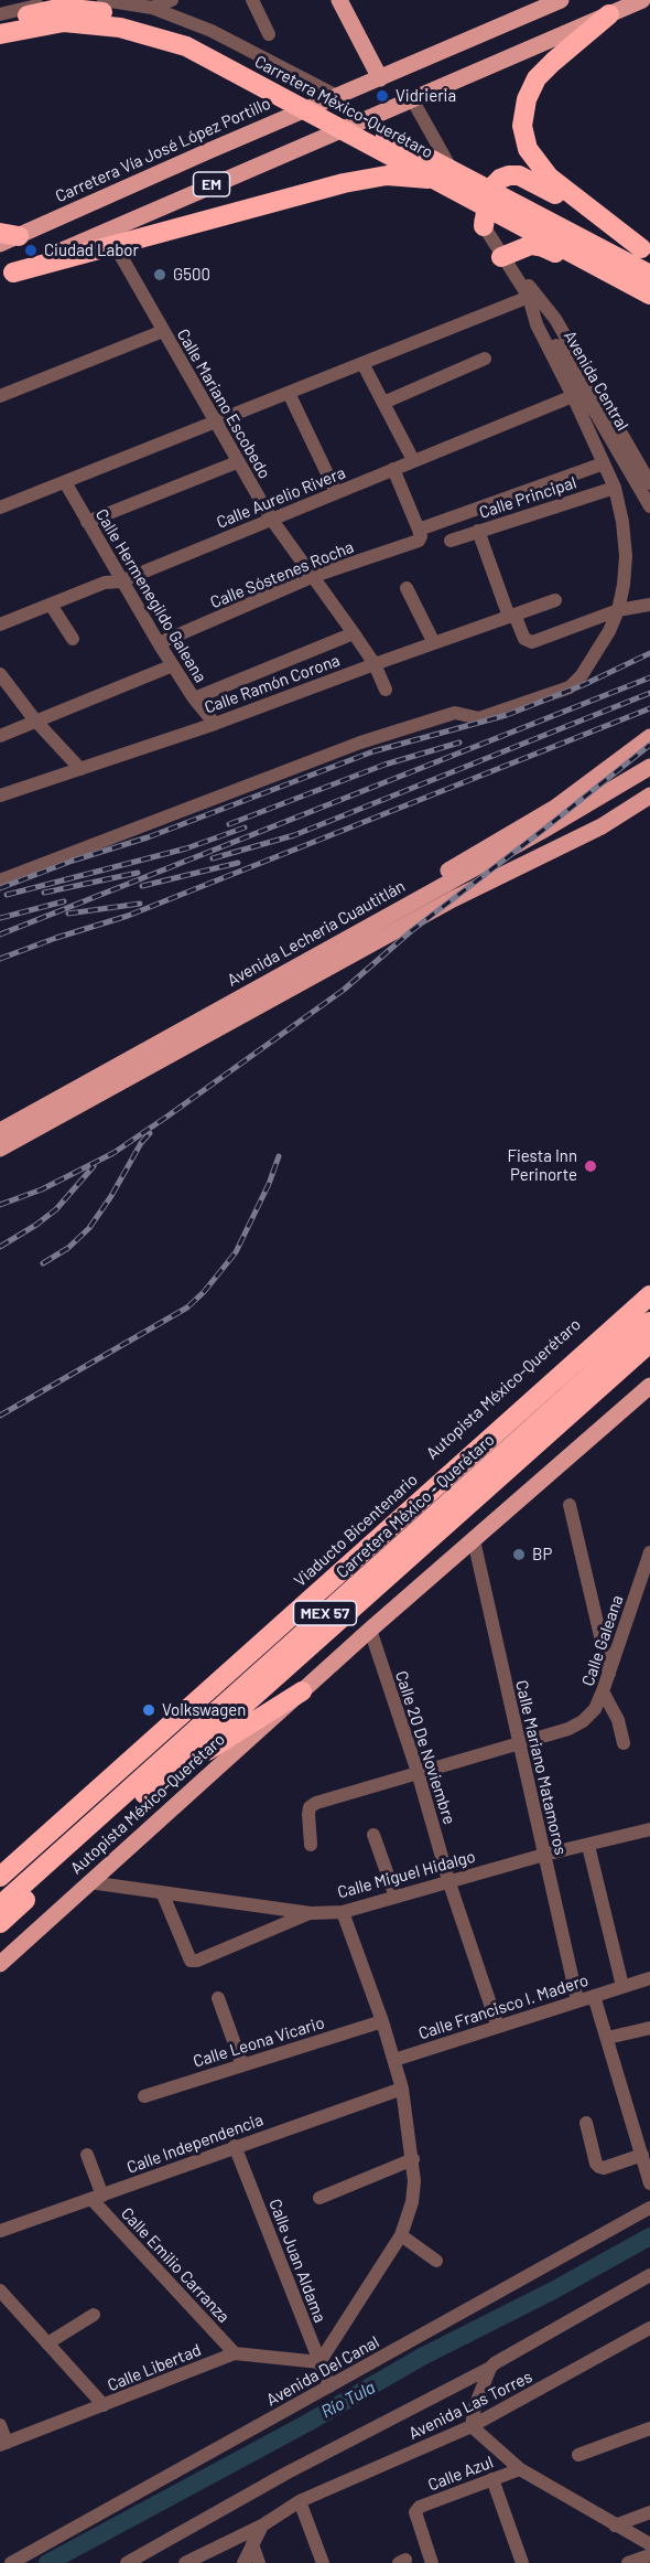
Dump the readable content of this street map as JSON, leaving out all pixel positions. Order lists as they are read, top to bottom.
{
  "streets": {
    "highway": [
      "Carretera México-Querétaro",
      "Carretera México - Querétaro",
      "Viaducto Bicentenario",
      "MEX 57"
    ],
    "main road": [
      "Carretera Vía José López Portillo",
      "EM",
      "Avenida Lecheria Cuautitlán",
      "Autopista México-Querétaro"
    ],
    "street": [
      "Avenida Central",
      "Calle Mariano Escobedo",
      "Calle Aurelio Rivera",
      "Calle Principal",
      "Calle Sóstenes Rocha",
      "Calle Hermenegildo Galeana",
      "Calle Ramón Corona",
      "Calle Galeana",
      "Calle 20 De Noviembre",
      "Calle Mariano Matamoros",
      "Calle Miguel Hidalgo",
      "Calle Francisco I. Madero",
      "Calle Leona Vicario",
      "Calle Independencia",
      "Calle Juan Aldama",
      "Calle Emilio Carranza",
      "Calle Libertad",
      "Avenida Del Canal",
      "Avenida Las Torres",
      "Calle Azul"
    ]
  },
  "crossings": [
    ["EM", "Avenida Central"],
    ["Calle Mariano Escobedo", "Calle Aurelio Rivera"],
    ["Calle Mariano Escobedo", "Calle Sóstenes Rocha"],
    ["Calle Mariano Escobedo", "Calle Ramón Corona"],
    ["Calle Aurelio Rivera", "Calle Hermenegildo Galeana"],
    ["Calle Sóstenes Rocha", "Calle Hermenegildo Galeana"],
    ["Calle Hermenegildo Galeana", "Calle Ramón Corona"],
    ["Autopista México-Querétaro", "Viaducto Bicentenario"],
    ["Autopista México-Querétaro", "Calle 20 De Noviembre"],
    ["Autopista México-Querétaro", "Calle Mariano Matamoros"],
    ["Autopista México-Querétaro", "Calle Miguel Hidalgo"],
    ["Calle Galeana", "Calle 20 De Noviembre"],
    ["Calle Galeana", "Calle Mariano Matamoros"],
    ["Calle 20 De Noviembre", "Calle Miguel Hidalgo"],
    ["Calle 20 De Noviembre", "Calle Francisco I. Madero"],
    ["Calle Mariano Matamoros", "Calle Miguel Hidalgo"],
    ["Calle Mariano Matamoros", "Calle Francisco I. Madero"],
    ["Calle Independencia", "Calle Juan Aldama"],
    ["Calle Independencia", "Calle Emilio Carranza"],
    ["Calle Juan Aldama", "Calle Libertad"],
    ["Calle Juan Aldama", "Avenida Del Canal"],
    ["Calle Emilio Carranza", "Calle Libertad"]
  ],
  "water": ["Río Tula"],
  "places": [
    "Vidrieria",
    "Ciudad Labor",
    "G500",
    "Fiesta Inn Perinorte",
    "BP",
    "Volkswagen"
  ]
}
